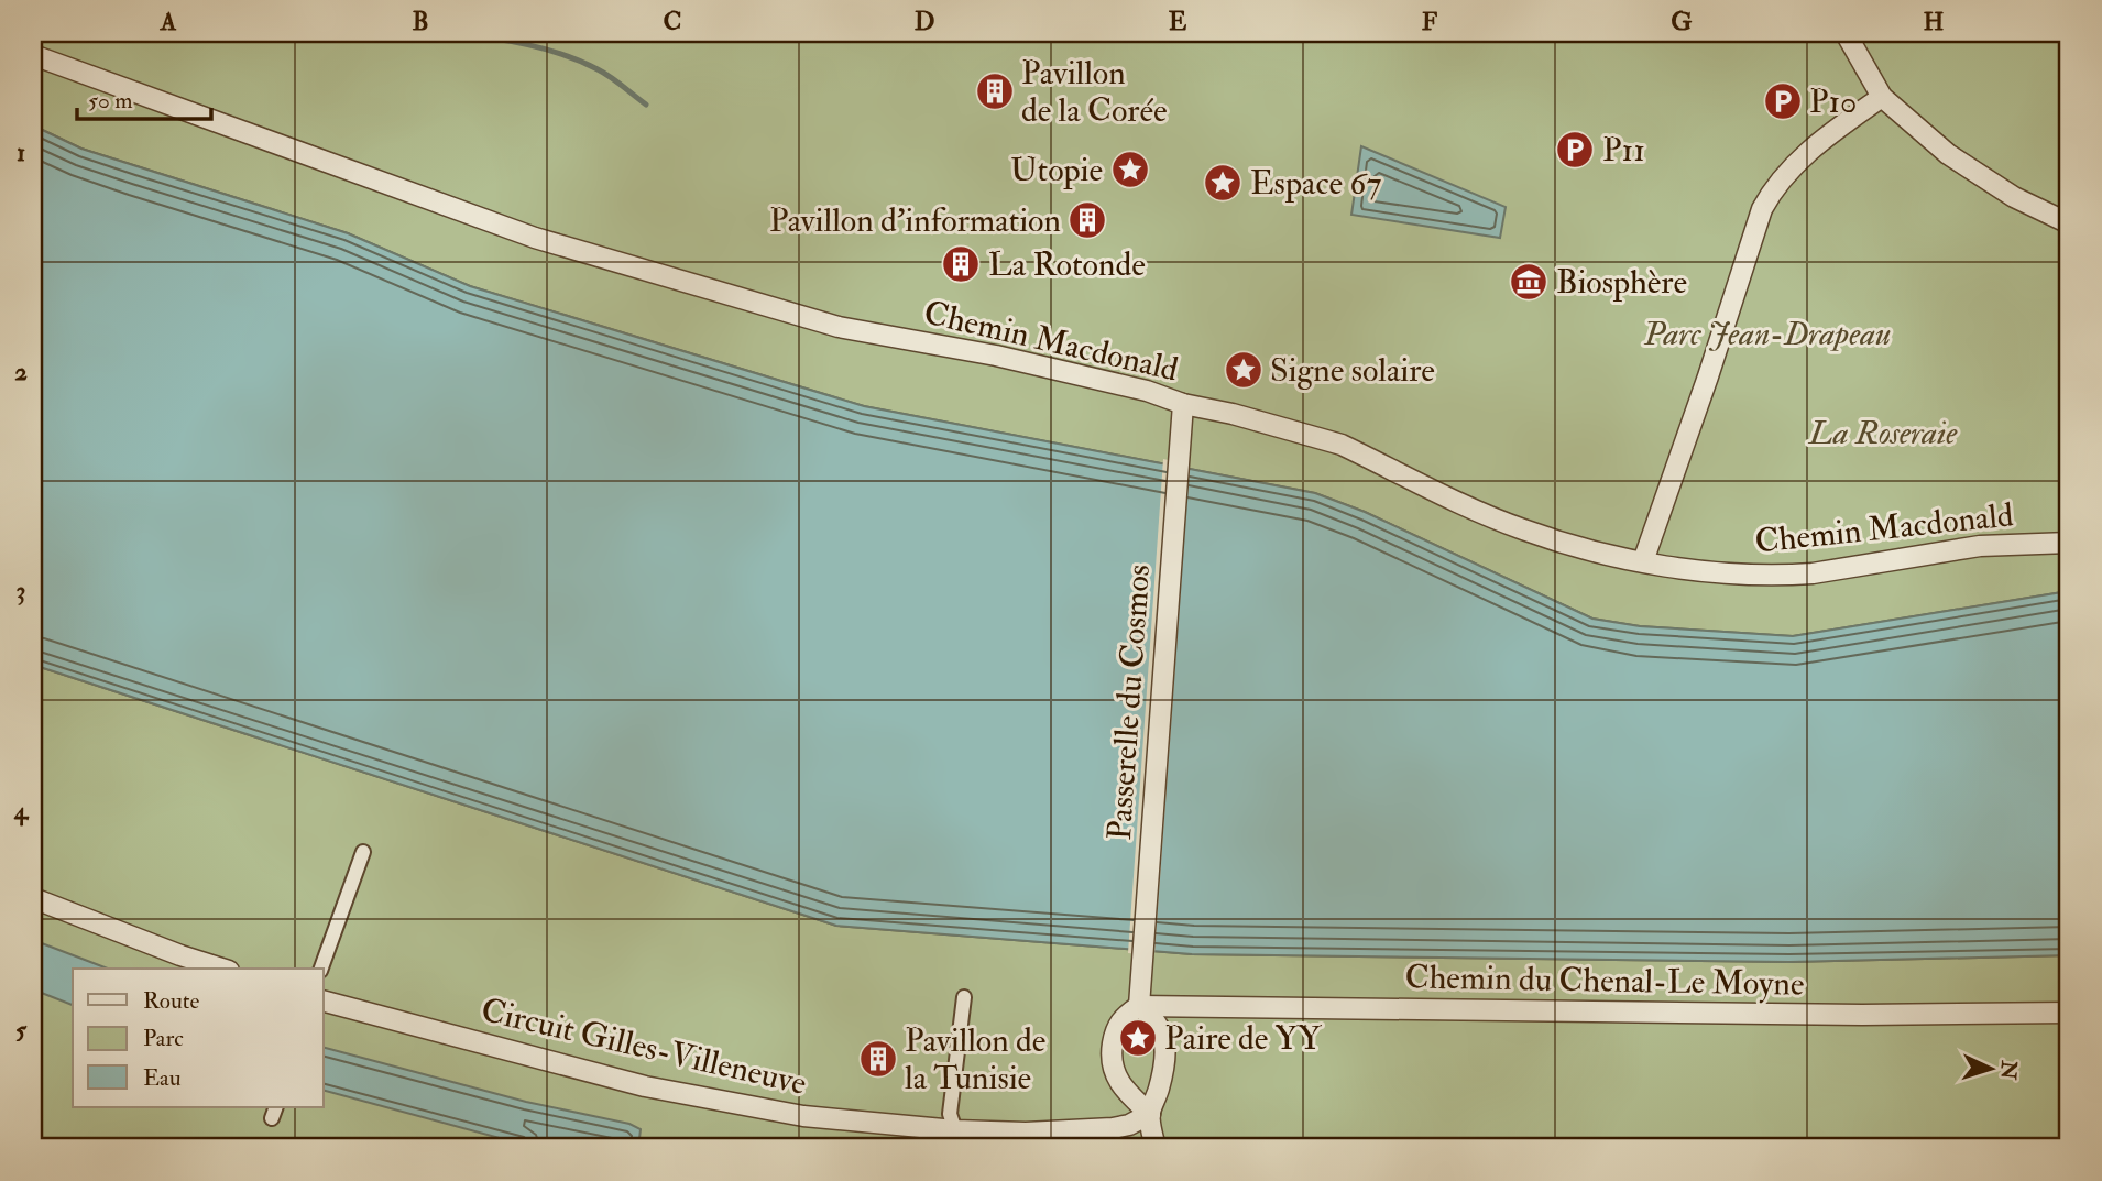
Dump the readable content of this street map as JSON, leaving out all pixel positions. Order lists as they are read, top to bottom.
{
  "streets": {
    "street": [
      "Chemin Macdonald",
      "Passerelle du Cosmos",
      "Chemin du Chenal-Le Moyne",
      "Circuit Gilles-Villeneuve"
    ]
  },
  "crossings": [
    ["Chemin Macdonald", "Passerelle du Cosmos"],
    ["Passerelle du Cosmos", "Chemin du Chenal-Le Moyne"]
  ],
  "parks": ["Parc Jean-Drapeau", "La Roseraie"],
  "places": {
    "building": [
      "Pavillon de la Corée",
      "Pavillon d'information",
      "La Rotonde",
      "Pavillon de la Tunisie"
    ],
    "parking": ["P10", "P11"],
    "place": [
      "Utopie",
      "Espace 67",
      "Signe solaire",
      "Paire de YY"
    ],
    "museum": ["Biosphère"]
  },
  "legend": ["Route", "Parc", "Eau"],
  "scale_bar": "50 m",
  "north": "right",
  "grid": {
    "columns": [
      "A",
      "B",
      "C",
      "D",
      "E",
      "F",
      "G",
      "H"
    ],
    "rows": [
      "1",
      "2",
      "3",
      "4",
      "5"
    ]
  }
}
